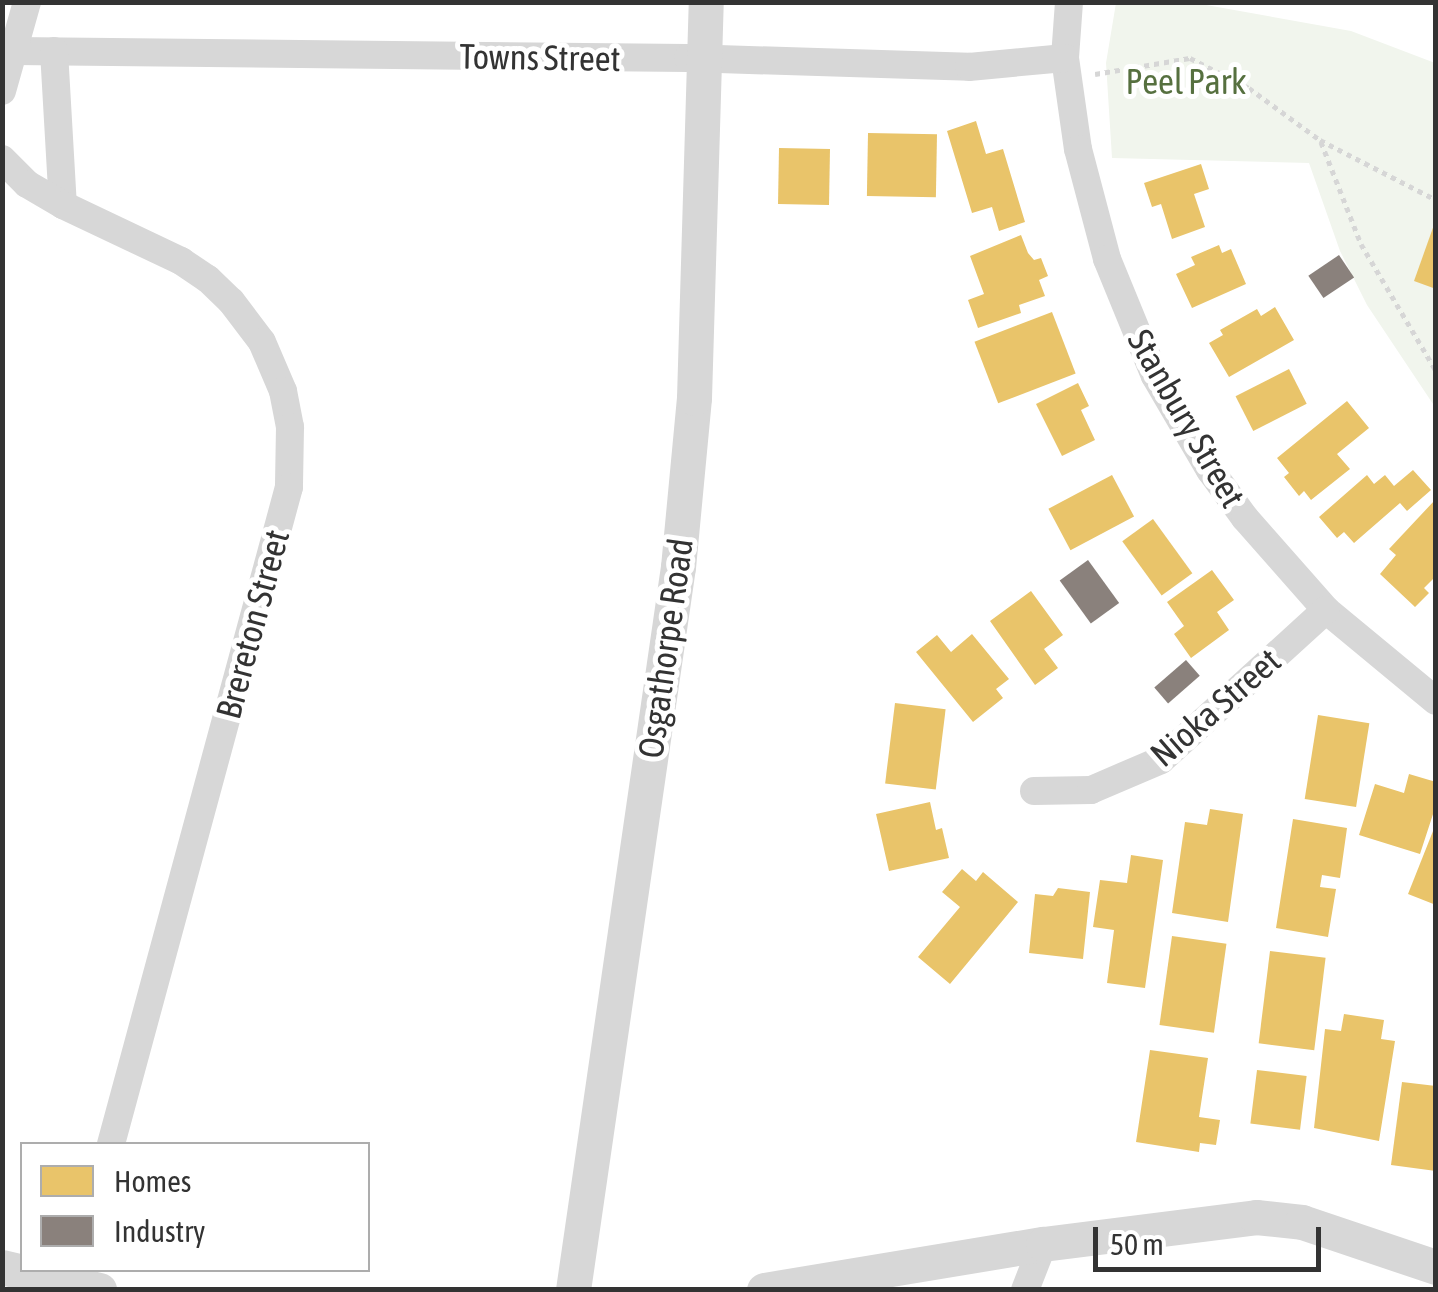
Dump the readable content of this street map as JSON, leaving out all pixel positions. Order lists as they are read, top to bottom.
{
  "streets": {
    "street": [
      "Towns Street",
      "Stanbury Street",
      "Brereton Street",
      "Osgathorpe Road",
      "Nioka Street"
    ]
  },
  "crossings": [
    ["Towns Street", "Stanbury Street"],
    ["Towns Street", "Osgathorpe Road"],
    ["Stanbury Street", "Nioka Street"]
  ],
  "parks": ["Peel Park"],
  "legend": ["Homes", "Industry"],
  "scale_bar": "50 m"
}
